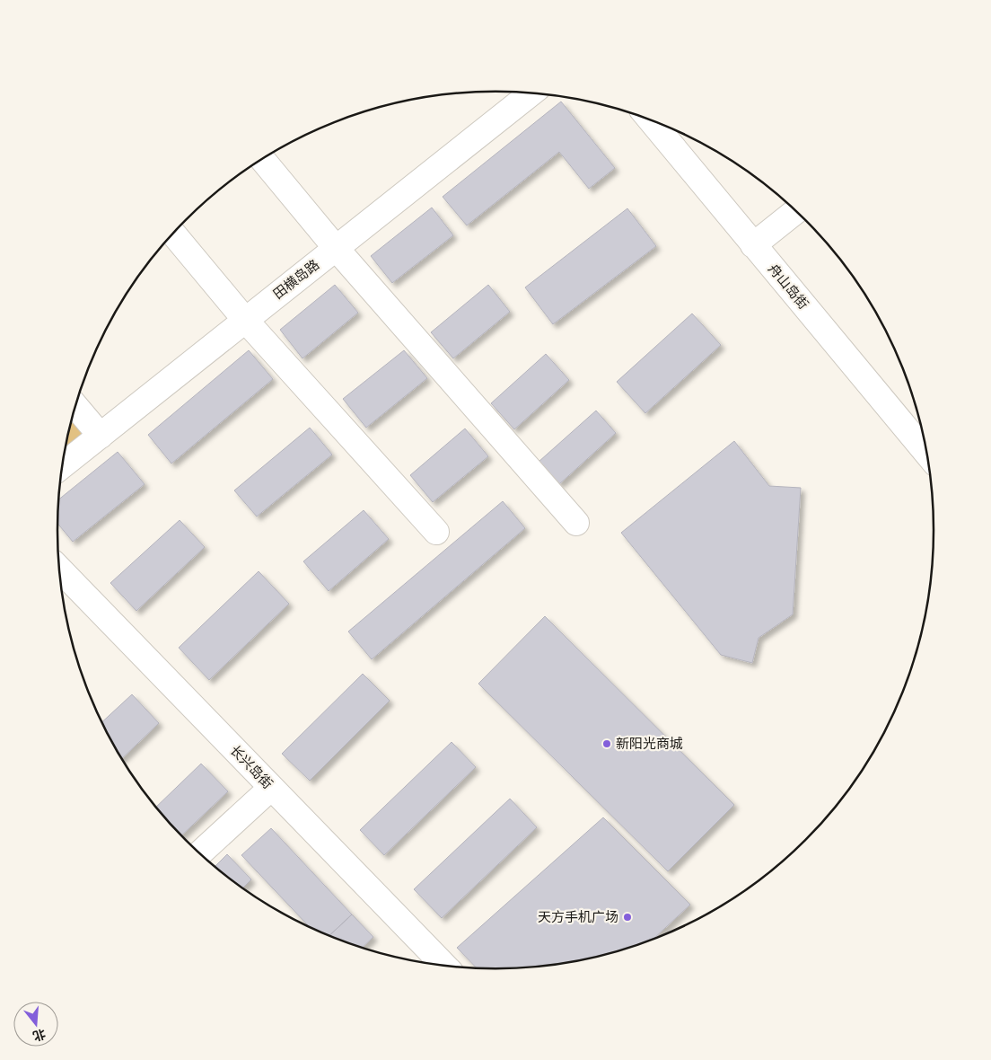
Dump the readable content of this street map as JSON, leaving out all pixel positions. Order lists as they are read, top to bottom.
{
  "streets": {
    "street": ["田横岛路", "舟山岛街", "长兴岛街"]
  },
  "places": ["新阳光商城", "天方手机广场"],
  "north": "bottom"
}
